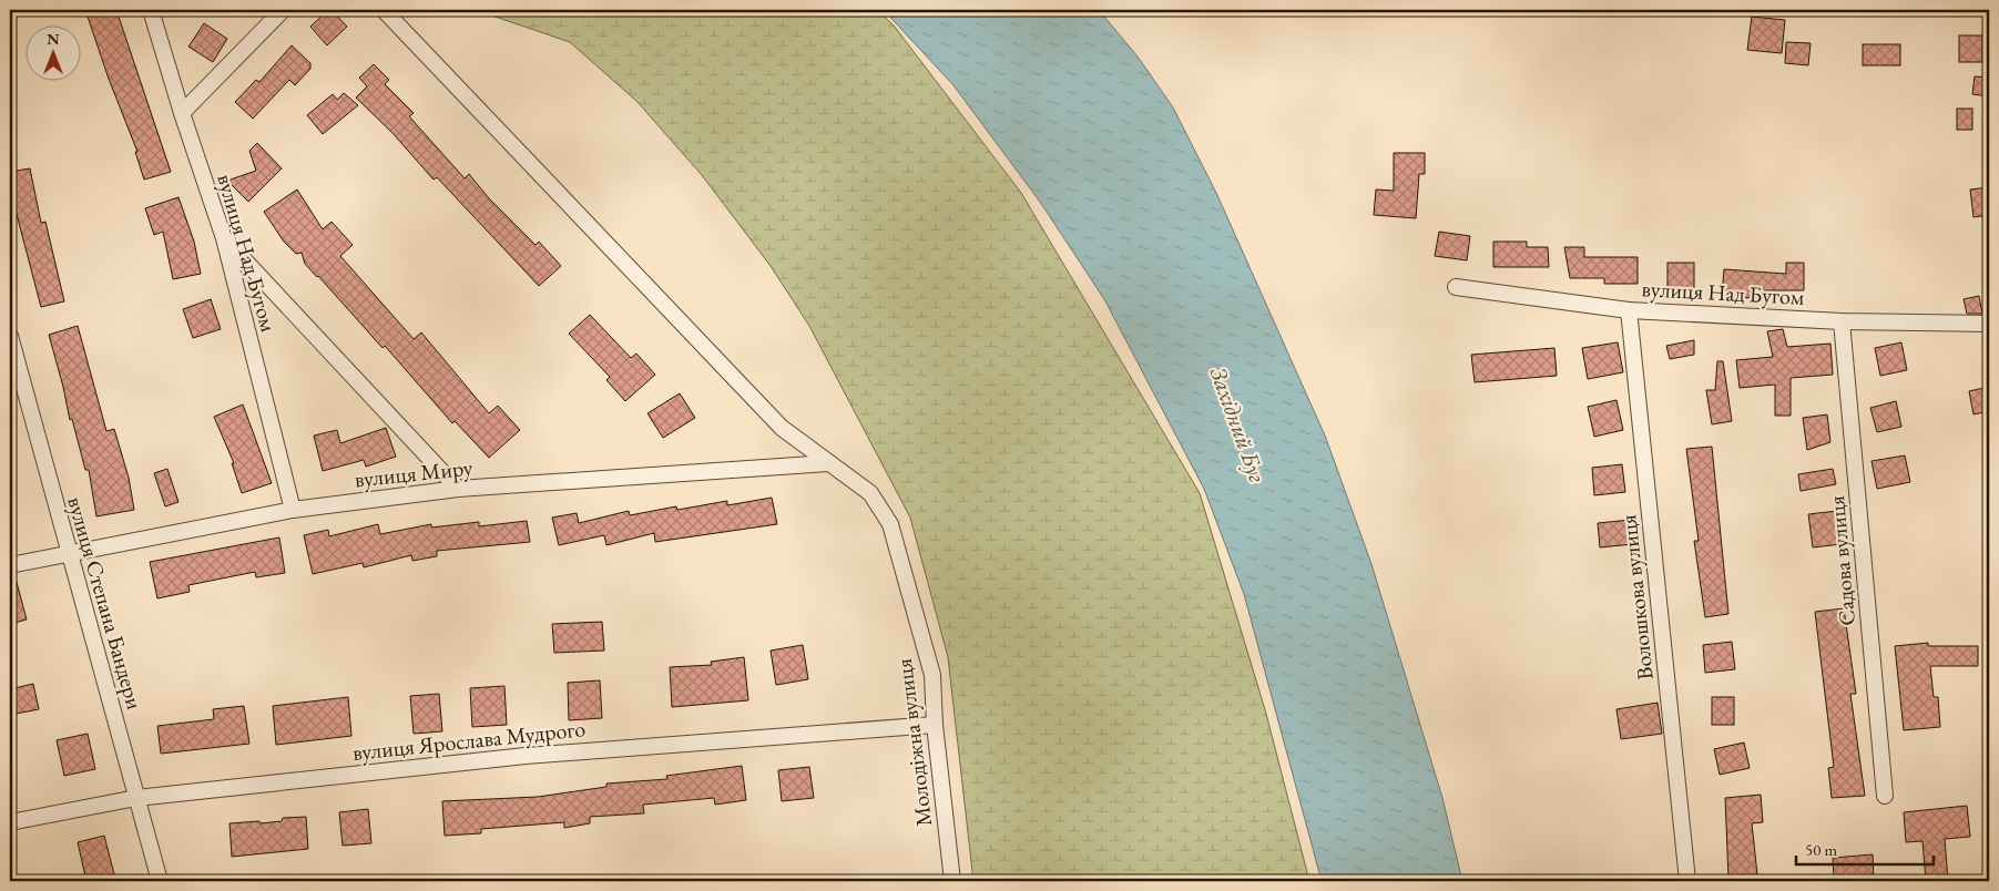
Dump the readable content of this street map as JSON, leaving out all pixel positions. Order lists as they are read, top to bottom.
{
  "streets": {
    "street": [
      "вулиця Над Бугом",
      "вулиця Миру",
      "Садова вулиця",
      "Волошкова вулиця",
      "вулиця Степана Бандери",
      "вулиця Ярослава Мудрого",
      "Молодіжна вулиця"
    ]
  },
  "crossings": [
    ["вулиця Над Бугом", "вулиця Миру"],
    ["вулиця Над Бугом", "Садова вулиця"],
    ["вулиця Над Бугом", "Волошкова вулиця"],
    ["вулиця Миру", "вулиця Степана Бандери"],
    ["вулиця Миру", "Молодіжна вулиця"],
    ["вулиця Степана Бандери", "вулиця Ярослава Мудрого"],
    ["вулиця Ярослава Мудрого", "Молодіжна вулиця"]
  ],
  "water": ["Західний Буг"],
  "scale_bar": "50 m",
  "north": "top"
}
